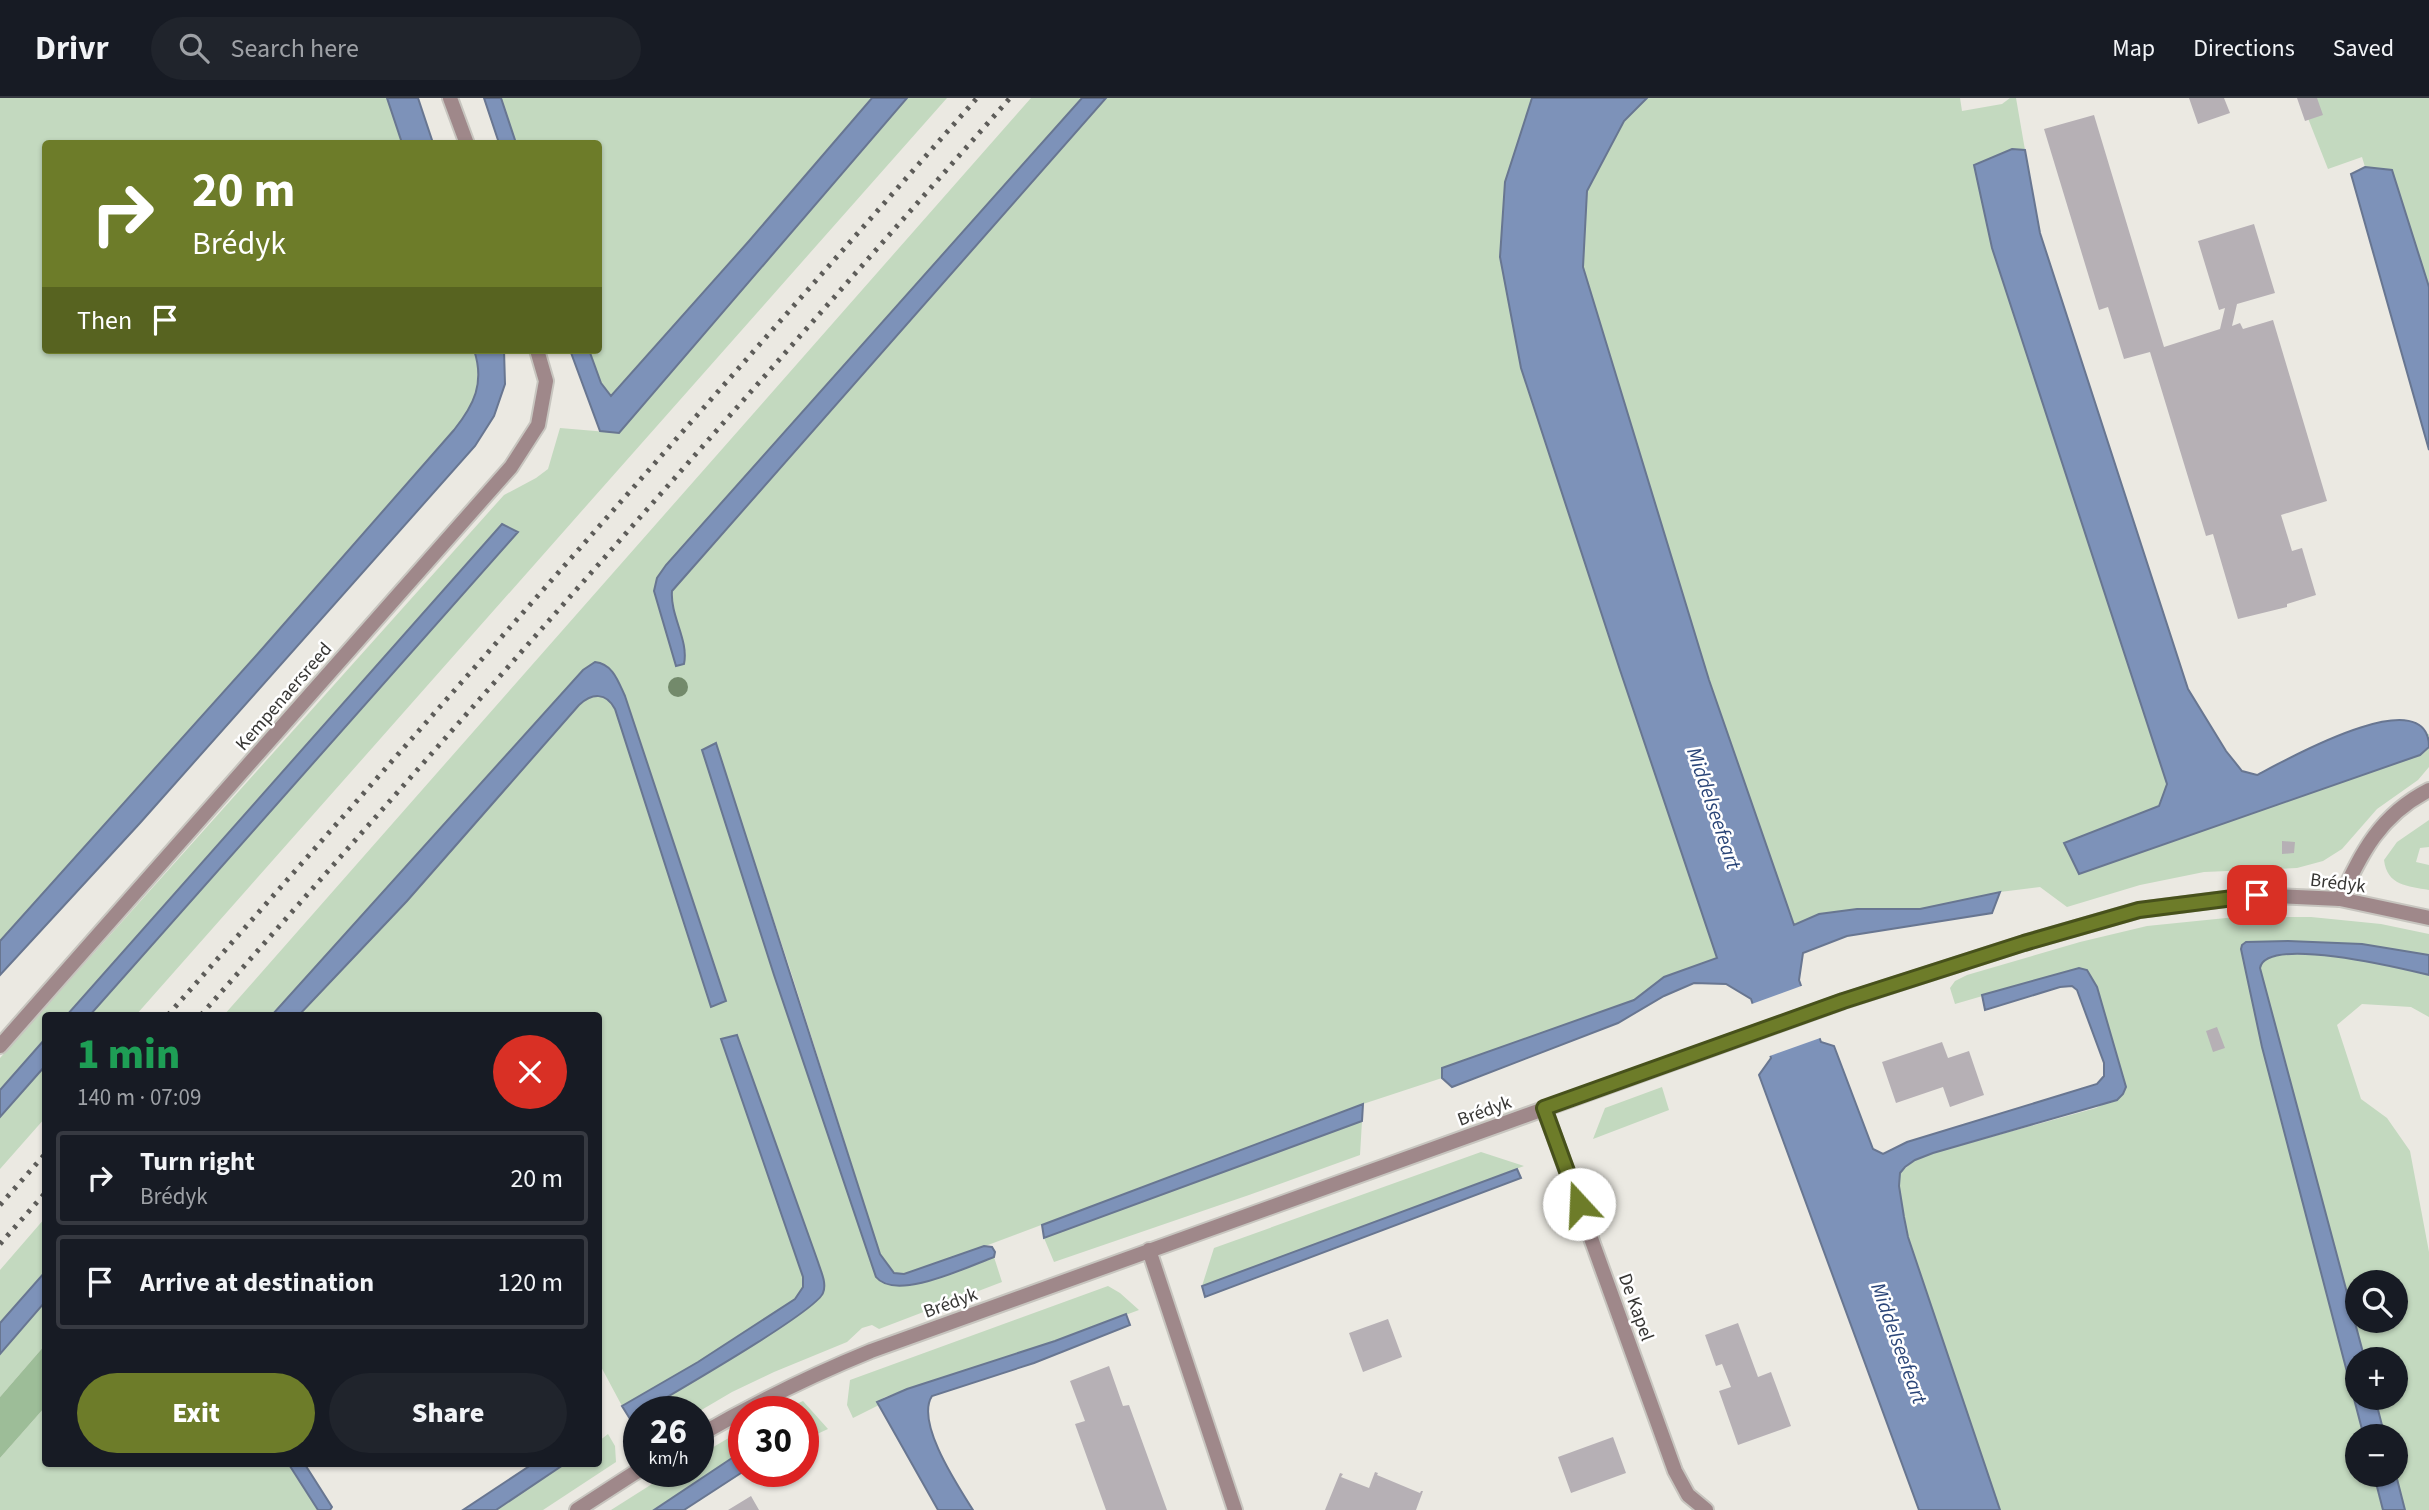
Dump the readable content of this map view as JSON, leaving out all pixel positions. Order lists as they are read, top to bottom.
{
  "streets": {
    "street": ["Kempenaersreed", "Brédyk", "De Kapel"]
  },
  "crossings": [
    ["Brédyk", "De Kapel"]
  ],
  "water": ["Middelseefeart"],
  "page": {
    "header": "Drivr",
    "search": "Search here",
    "nav": ["Map", "Directions", "Saved"],
    "turn": ["20 m", "Brédyk"],
    "then": "Then",
    "heading": ["1 min", "140 m · 07:09"],
    "list": [
      {
        "name": "Turn right",
        "note": "Brédyk",
        "value": "20 m"
      },
      {
        "name": "Arrive at destination",
        "value": "120 m"
      }
    ],
    "map_buttons": ["+", "−"],
    "buttons": ["Exit", "Share"],
    "speed": "26 km/h",
    "limit": "30"
  }
}
